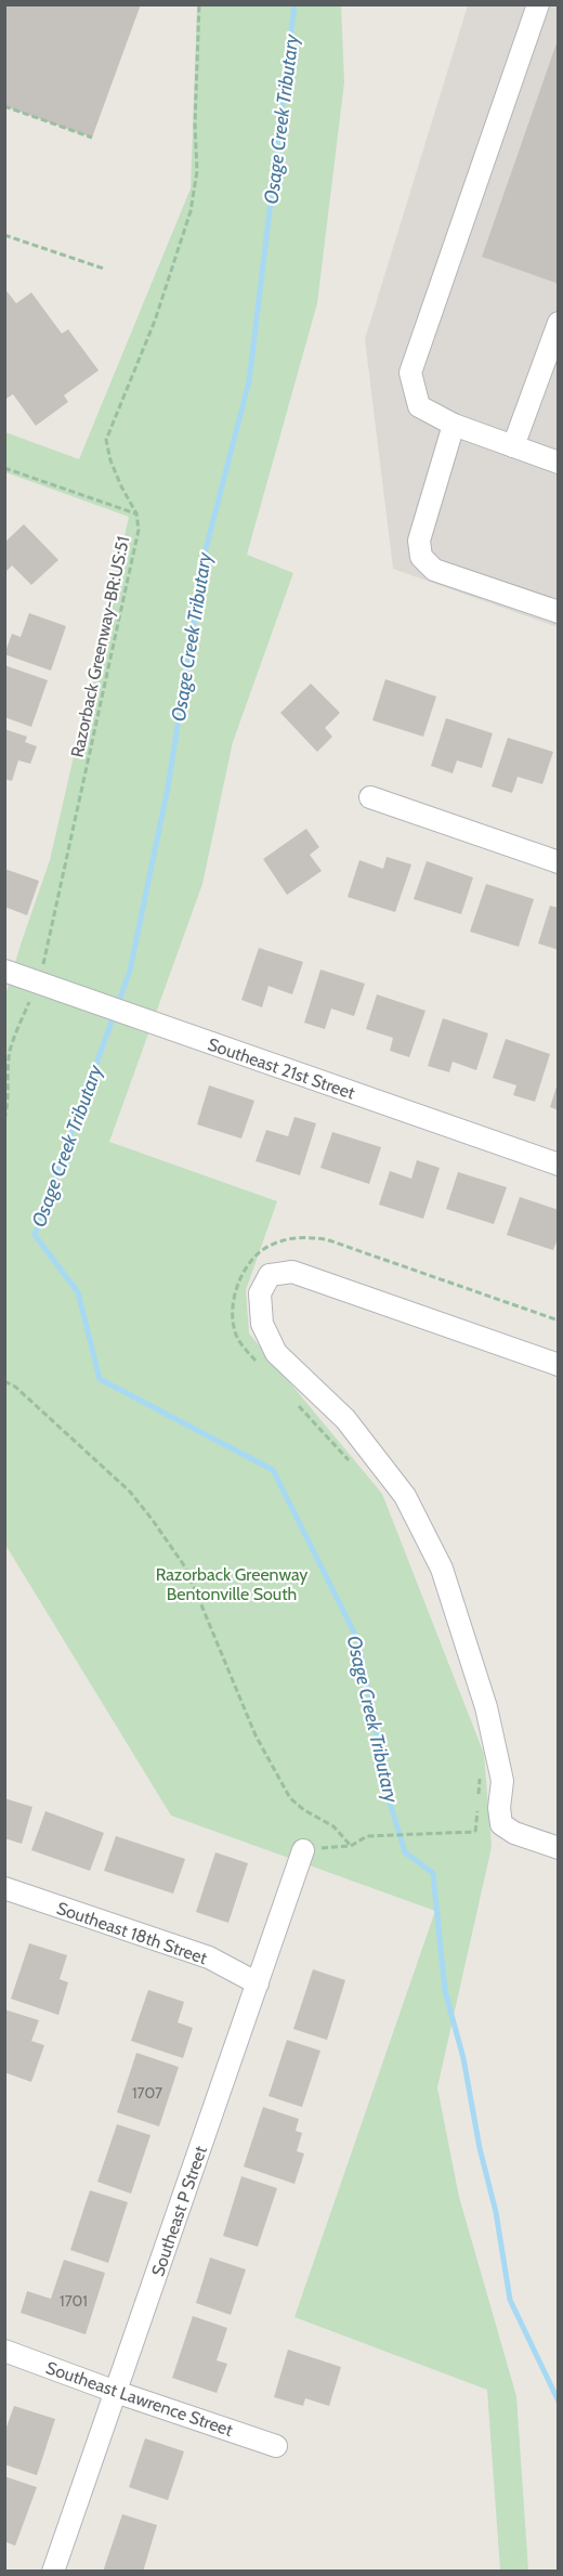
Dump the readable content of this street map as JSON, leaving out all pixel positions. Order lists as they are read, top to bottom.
{
  "streets": {
    "street": [
      "Southeast 21st Street",
      "Southeast 18th Street",
      "Southeast P Street",
      "Southeast Lawrence Street"
    ],
    "path": ["Razorback Greenway-BR:US:51"]
  },
  "crossings": [
    ["Southeast 18th Street", "Southeast P Street"],
    ["Southeast P Street", "Southeast Lawrence Street"]
  ],
  "water": ["Osage Creek Tributary"],
  "parks": ["Razorback Greenway Bentonville South"],
  "house_numbers": ["1707", "1701"]
}
